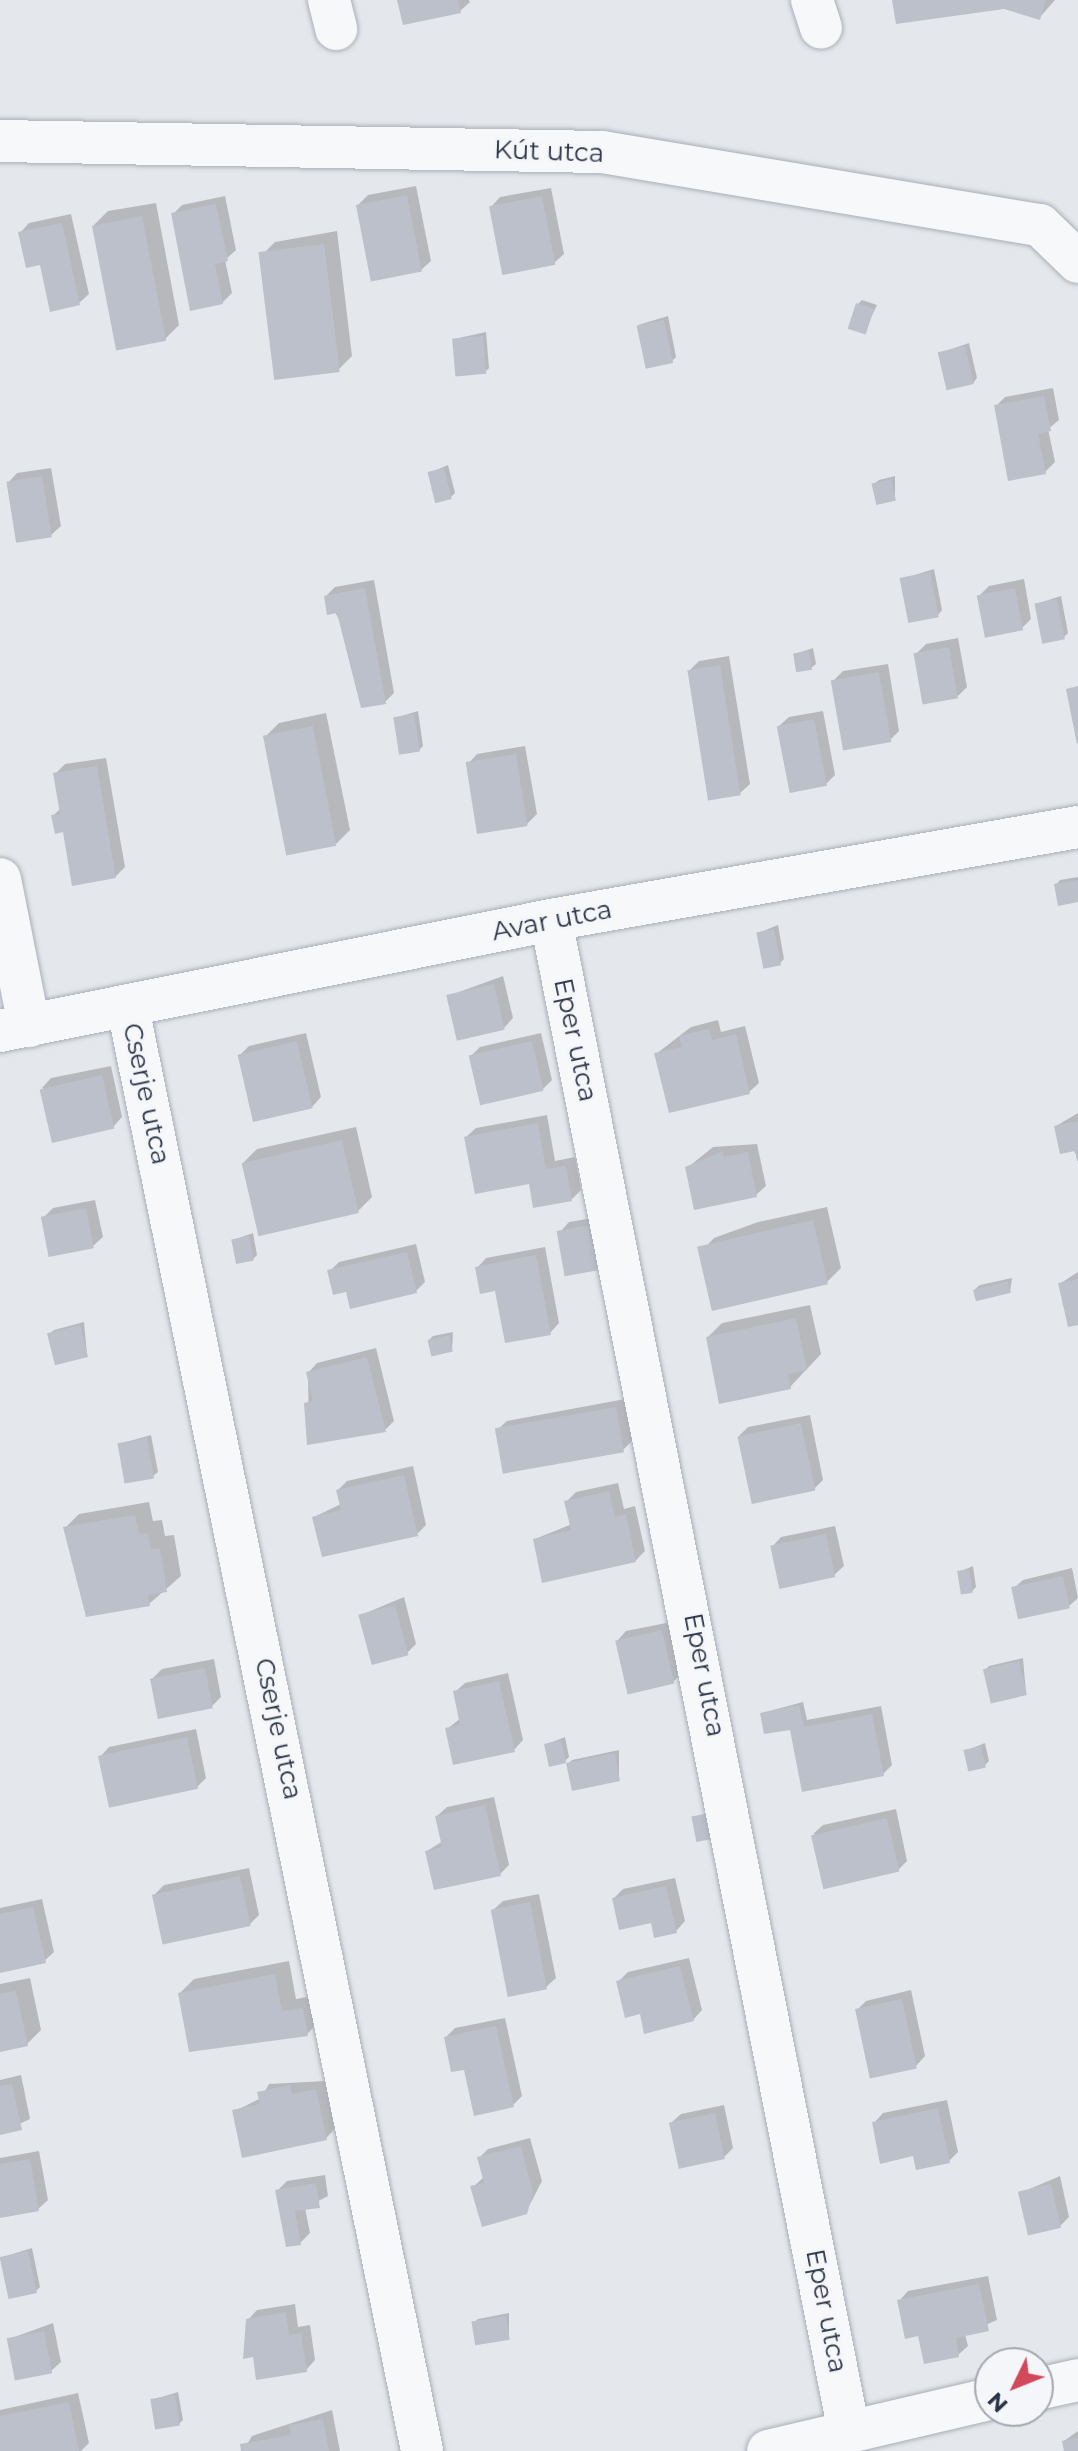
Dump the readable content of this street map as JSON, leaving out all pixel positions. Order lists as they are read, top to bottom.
{
  "streets": {
    "street": [
      "Kút utca",
      "Avar utca",
      "Eper utca",
      "Cserje utca"
    ]
  },
  "crossings": [
    ["Avar utca", "Eper utca"],
    ["Avar utca", "Cserje utca"]
  ],
  "north": "bottom left"
}
